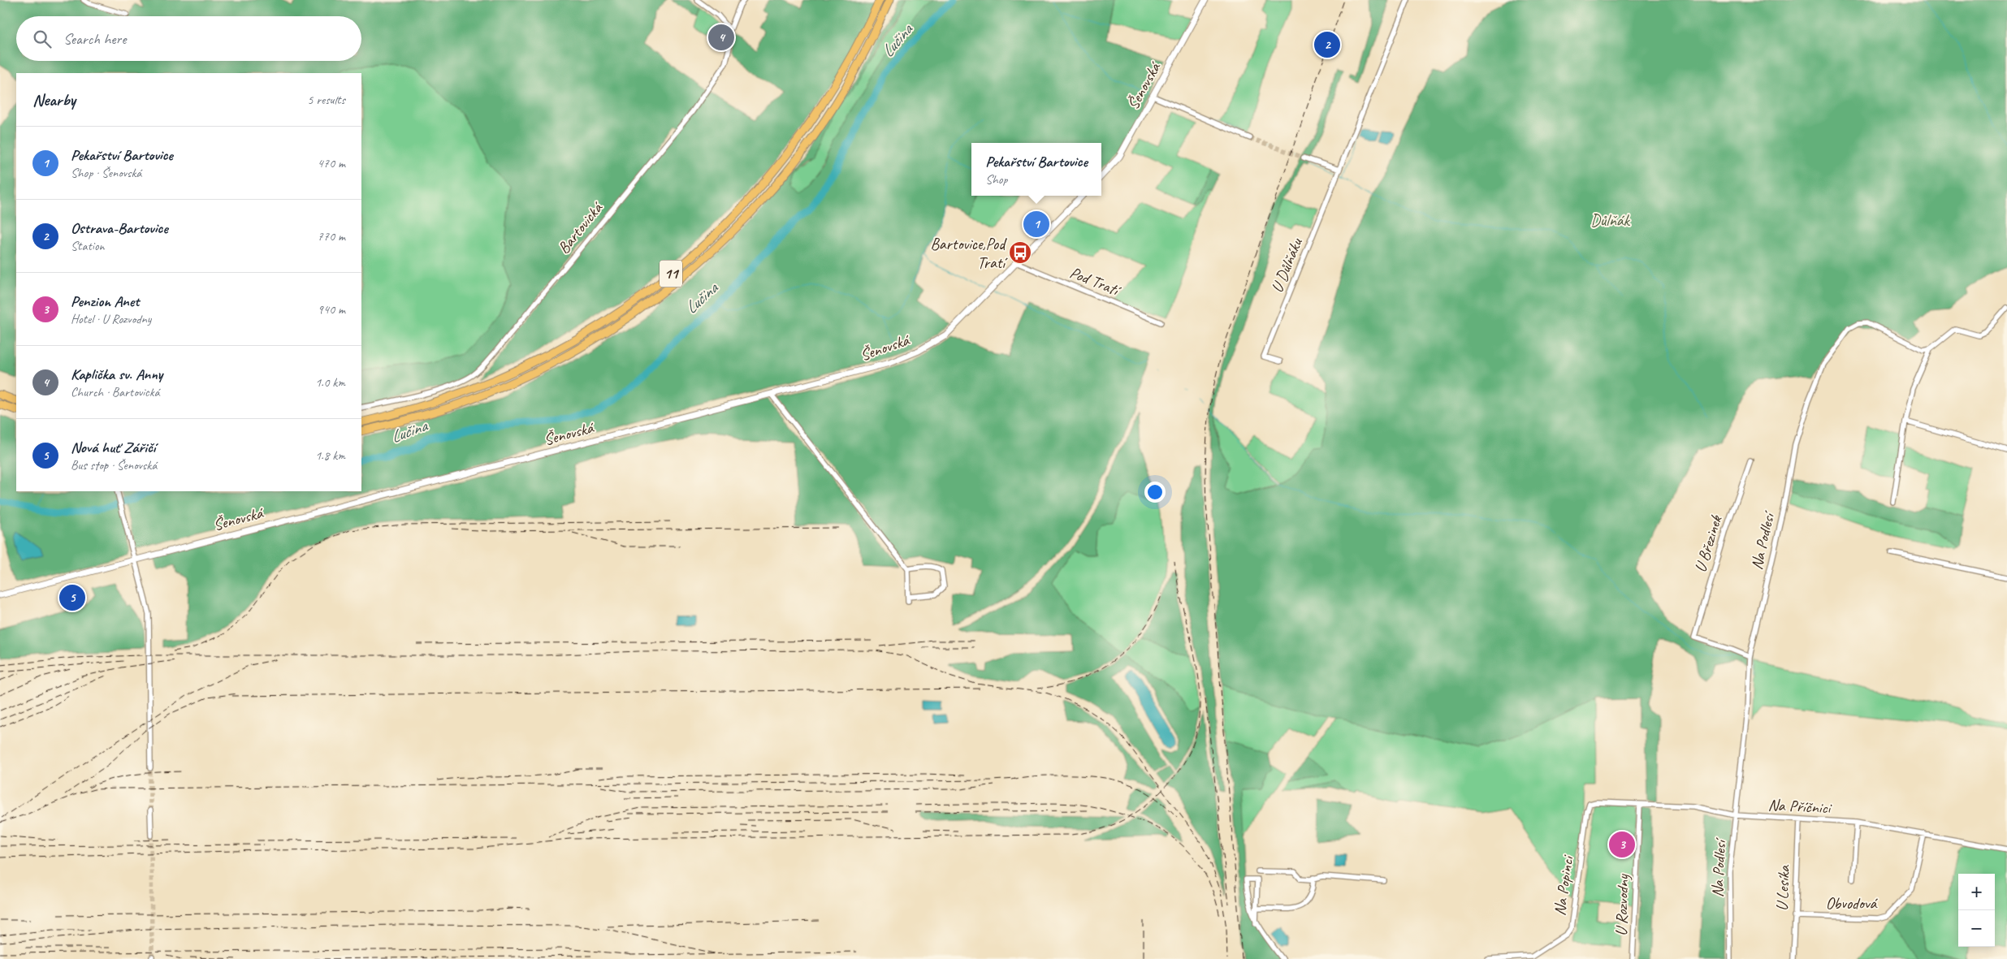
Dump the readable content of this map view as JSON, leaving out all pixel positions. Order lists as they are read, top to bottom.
{
  "streets": {
    "highway": ["11"],
    "street": [
      "Šenovská",
      "Bartovická",
      "U Důlňáku",
      "Pod Tratí",
      "Na Podlesí",
      "U Březinek",
      "Na Příčnici",
      "Na Popinci",
      "U Lesíka",
      "Obvodová",
      "U Rozvodny"
    ]
  },
  "crossings": [
    ["Šenovská", "Pod Tratí"],
    ["Na Podlesí", "U Březinek"],
    ["Na Podlesí", "Na Příčnici"],
    ["Na Příčnici", "Na Popinci"],
    ["Na Příčnici", "U Lesíka"],
    ["Na Příčnici", "Obvodová"],
    ["Na Příčnici", "U Rozvodny"],
    ["U Lesíka", "Obvodová"]
  ],
  "water": ["Lučina"],
  "parks": ["Důlňák"],
  "places": {
    "bus stop": ["Bartovice,Pod Tratí"]
  },
  "page": {
    "search": "Search here",
    "pins": [
      "4",
      "2",
      "1",
      "5",
      "3"
    ],
    "heading": ["Nearby", "5 results"],
    "list": [
      {
        "mark": "1",
        "name": "Pekařství Bartovice",
        "note": "Shop · Šenovská",
        "value": "470 m"
      },
      {
        "mark": "2",
        "name": "Ostrava-Bartovice",
        "note": "Station",
        "value": "770 m"
      },
      {
        "mark": "3",
        "name": "Penzion Anet",
        "note": "Hotel · U Rozvodny",
        "value": "940 m"
      },
      {
        "mark": "4",
        "name": "Kaplička sv. Anny",
        "note": "Church · Bartovická",
        "value": "1.0 km"
      },
      {
        "mark": "5",
        "name": "Nová huť Zářičí",
        "note": "Bus stop · Šenovská",
        "value": "1.8 km"
      }
    ],
    "popup": ["Pekařství Bartovice", "Shop"],
    "map_buttons": ["+", "−"]
  }
}
